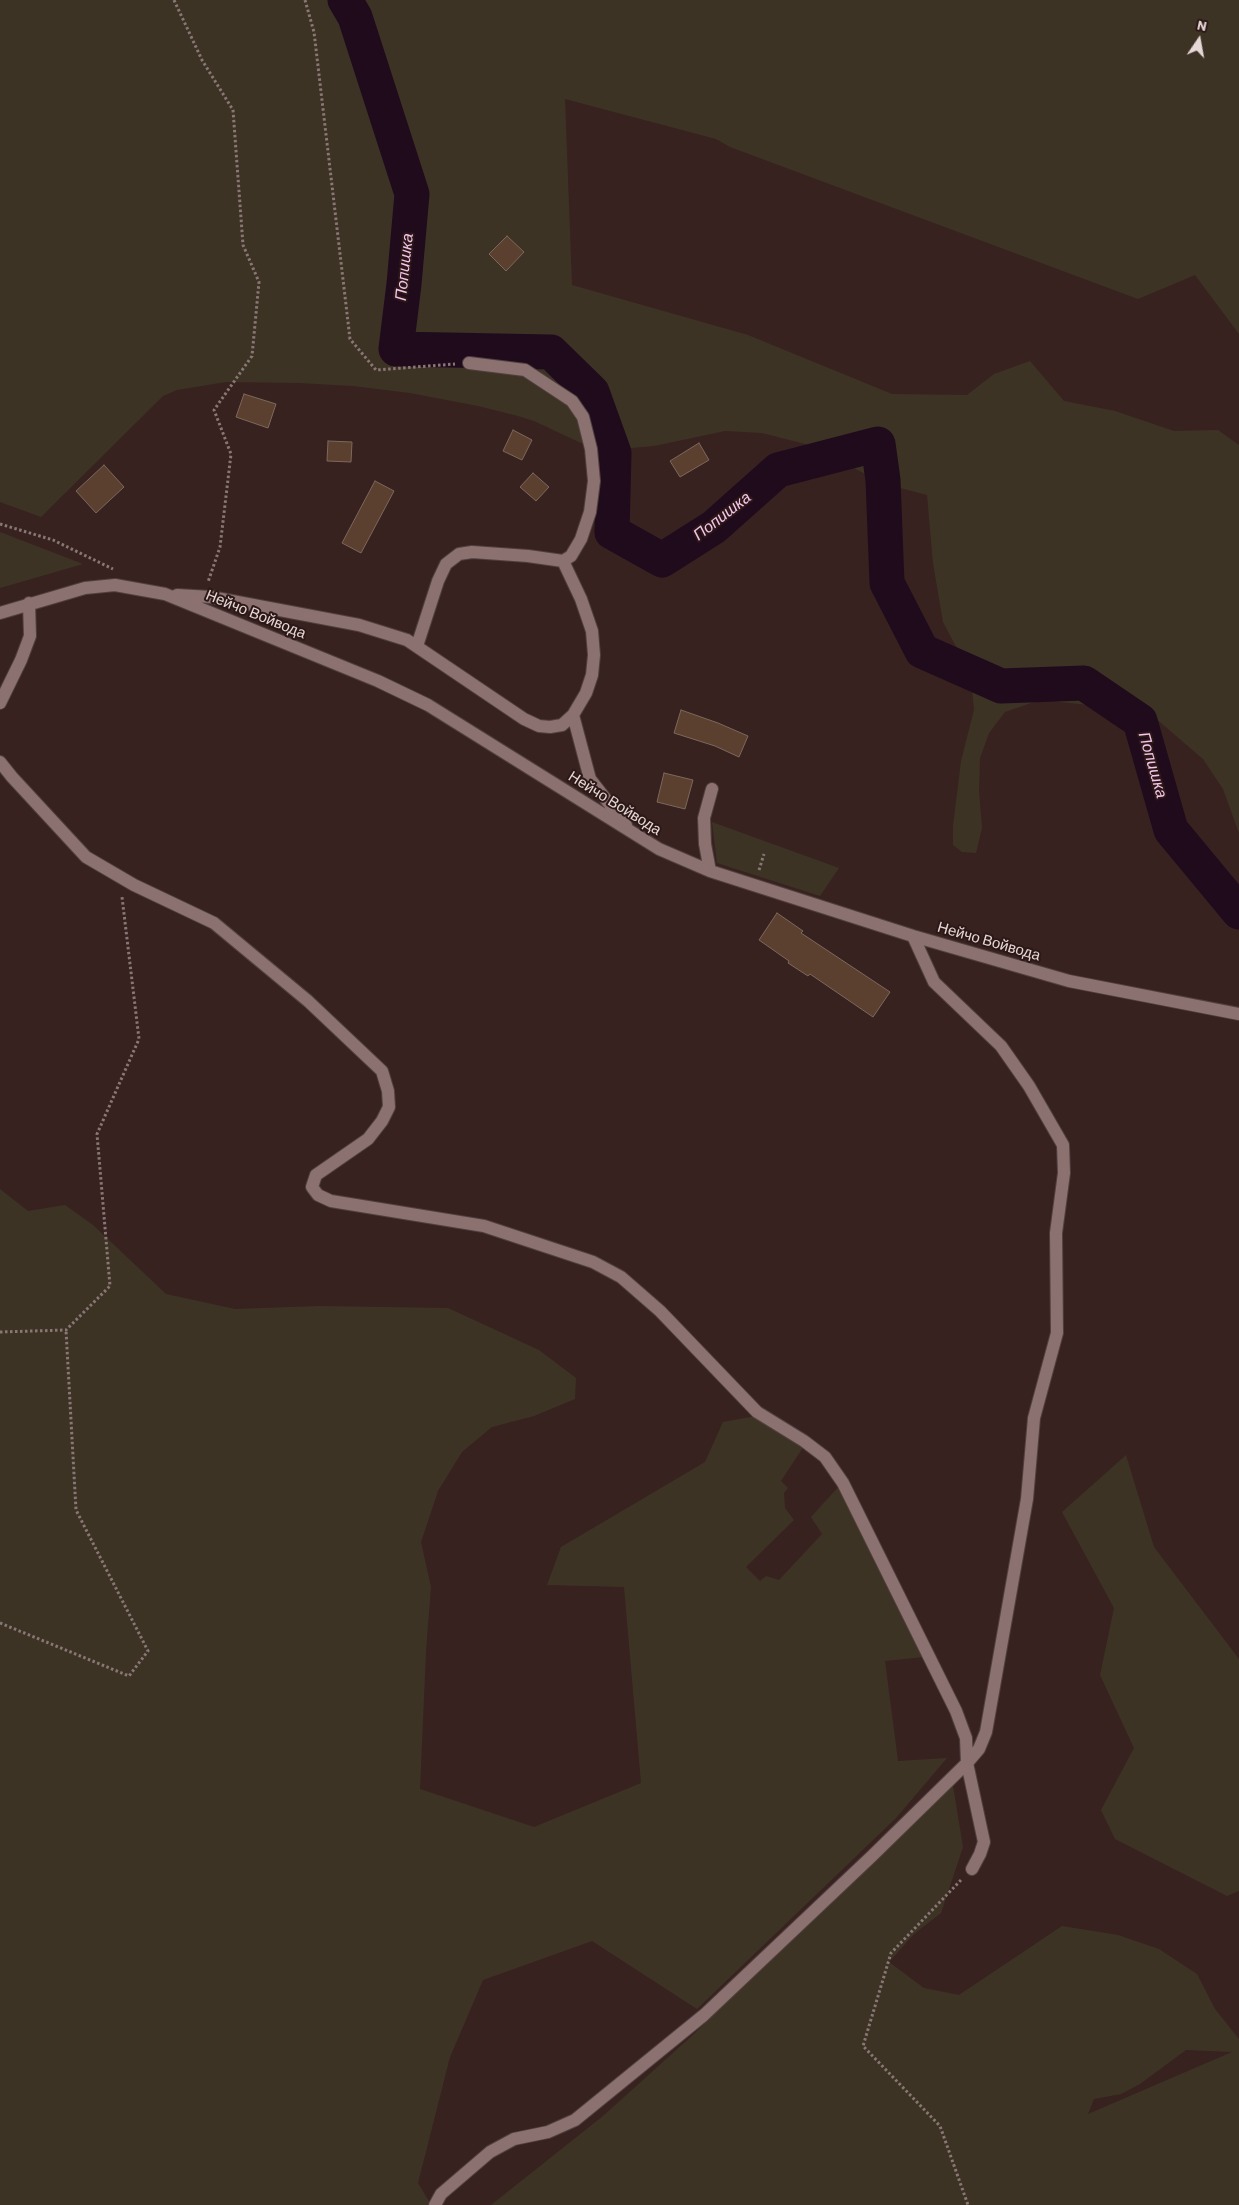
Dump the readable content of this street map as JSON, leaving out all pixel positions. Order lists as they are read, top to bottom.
{
  "streets": {
    "street": ["Нейчо Войвода"]
  },
  "water": ["Попишка"],
  "north": "top"
}
